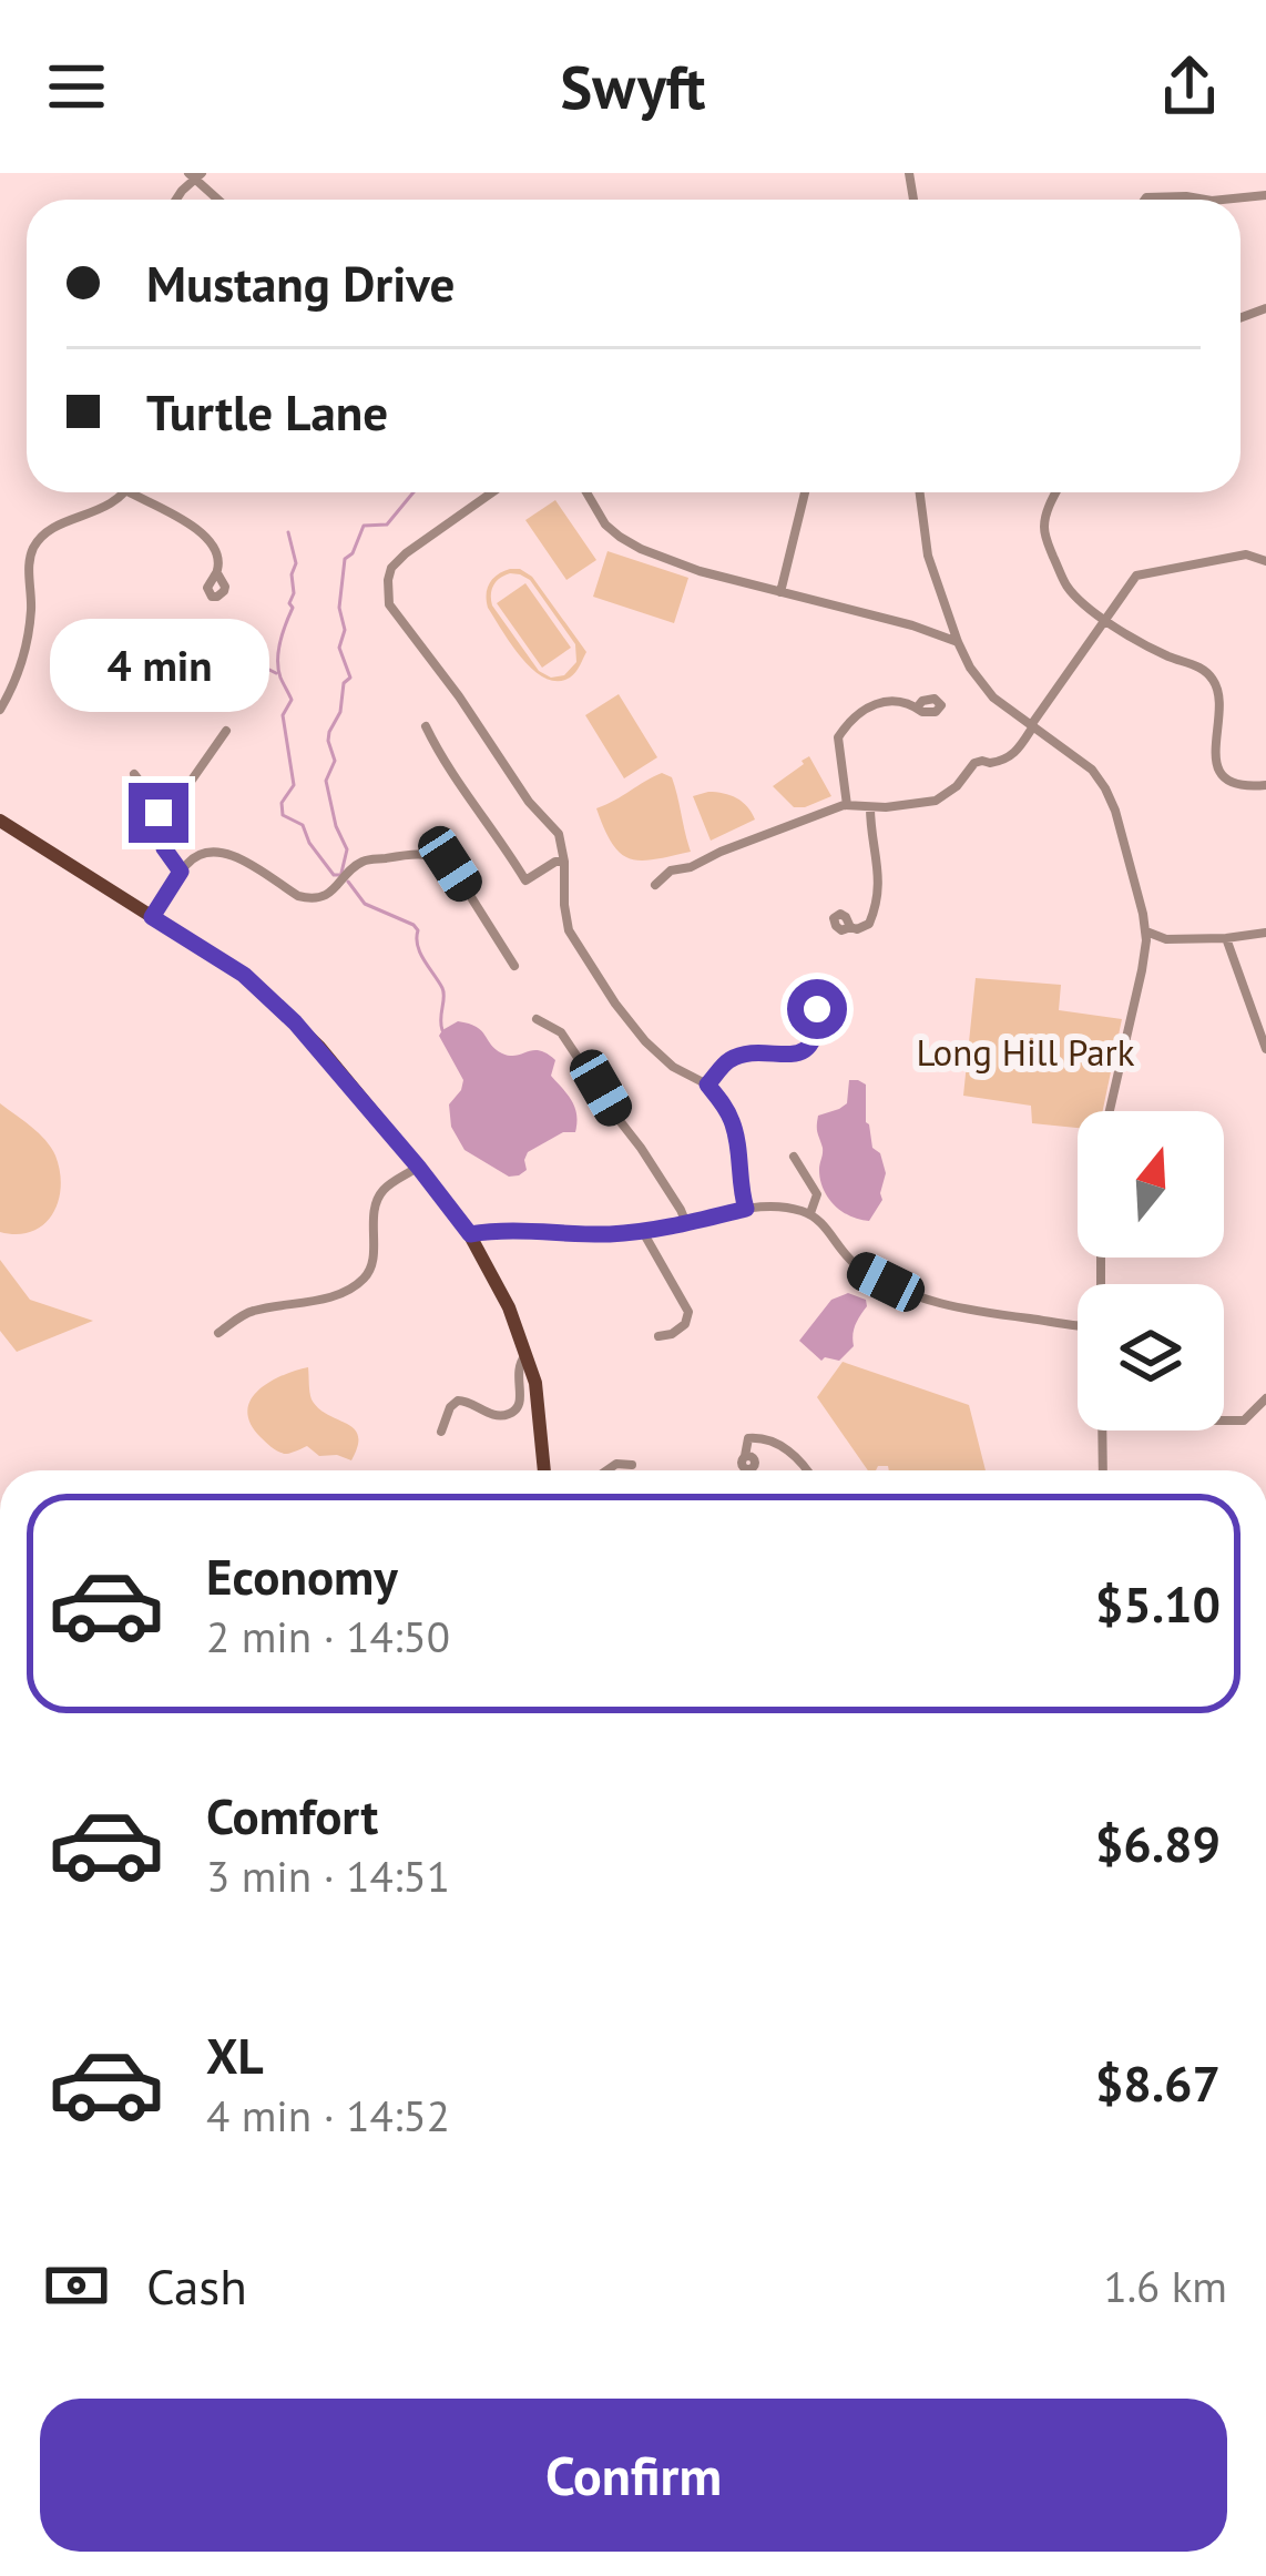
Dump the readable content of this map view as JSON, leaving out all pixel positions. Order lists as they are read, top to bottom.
{
  "parks": ["Long Hill Park"],
  "north": "top",
  "page": {
    "header": "Swyft",
    "banner": ["Mustang Drive", "Turtle Lane"],
    "bubble": "4 min",
    "list": [
      {
        "name": "Economy",
        "note": "2 min · 14:50",
        "value": "$5.10"
      },
      {
        "name": "Comfort",
        "note": "3 min · 14:51",
        "value": "$6.89"
      },
      {
        "name": "XL",
        "note": "4 min · 14:52",
        "value": "$8.67"
      }
    ],
    "pay": ["Cash", "1.6 km"],
    "buttons": "Confirm"
  }
}
